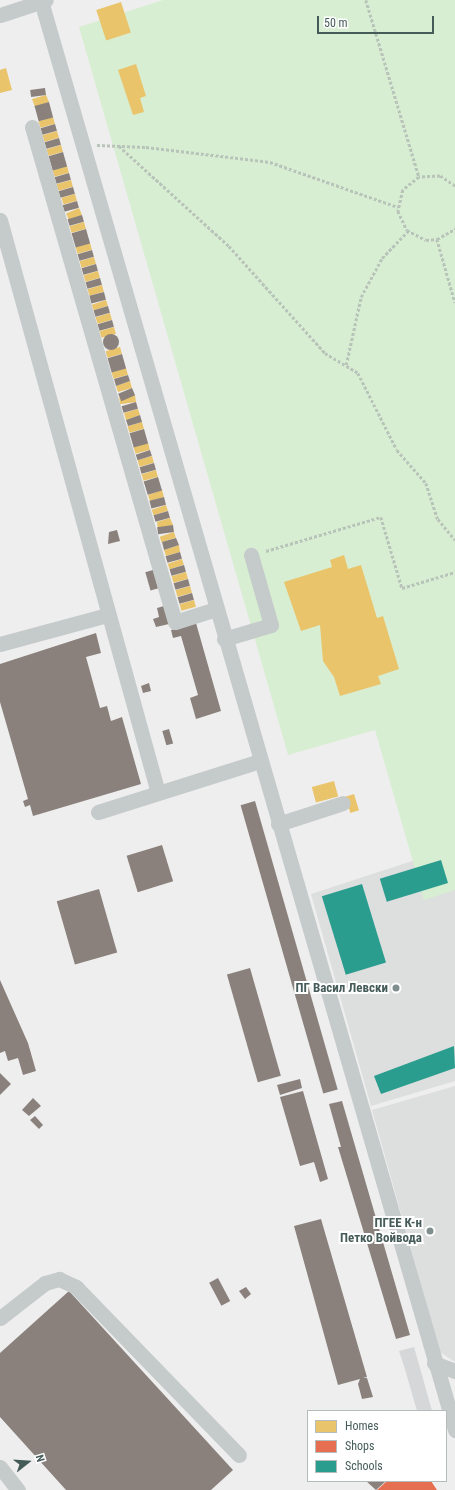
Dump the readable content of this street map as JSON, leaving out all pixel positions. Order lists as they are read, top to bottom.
{
  "places": ["ПГ Васил Левски", "ПГЕЕ К-н Петко Войвода"],
  "legend": ["Homes", "Shops", "Schools"],
  "scale_bar": "50 m",
  "north": "right"
}
